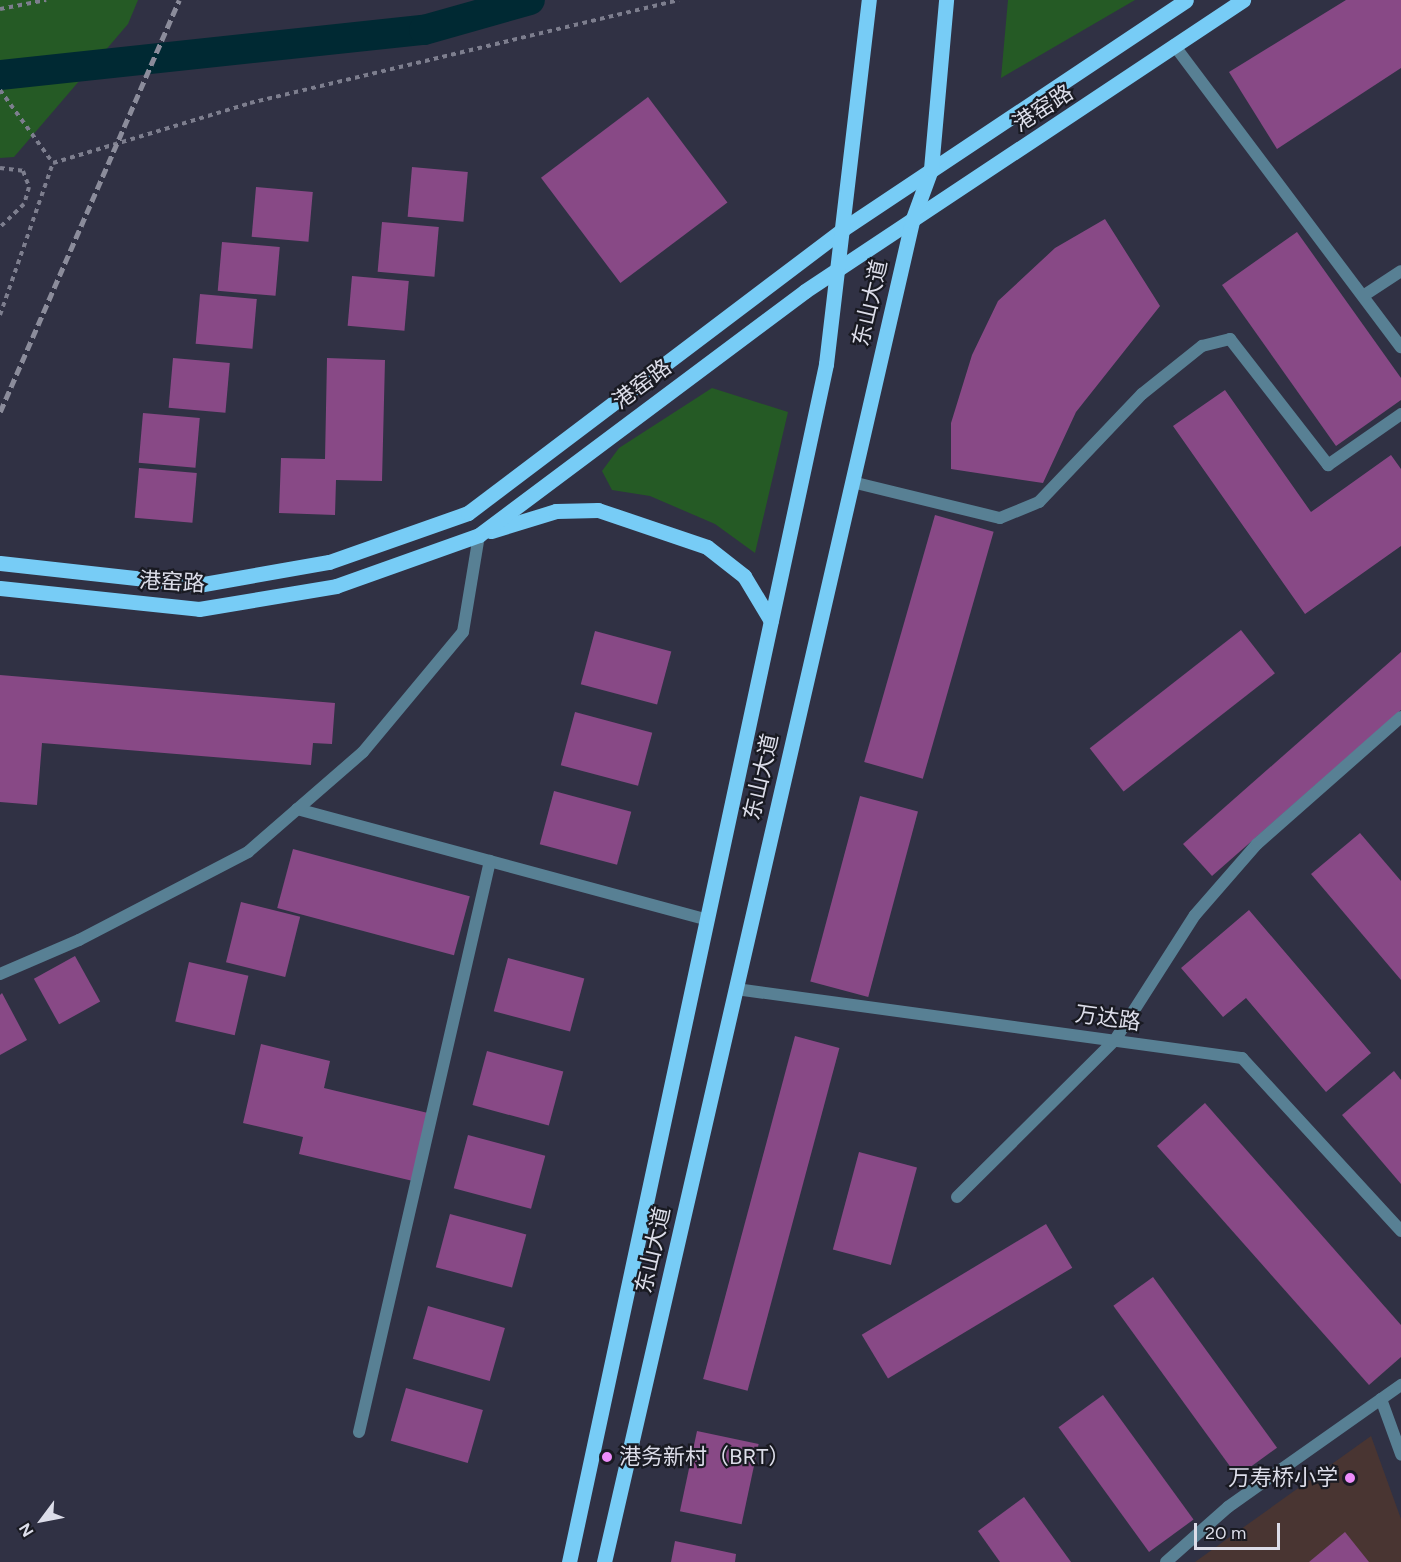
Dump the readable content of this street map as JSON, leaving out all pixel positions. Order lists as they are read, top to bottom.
{
  "streets": {
    "main road": ["港窑路", "东山大道"],
    "street": ["万达路"]
  },
  "crossings": [
    ["港窑路", "东山大道"],
    ["东山大道", "万达路"]
  ],
  "places": ["港务新村（BRT）", "万寿桥小学"],
  "scale_bar": "20 m",
  "north": "bottom left"
}
